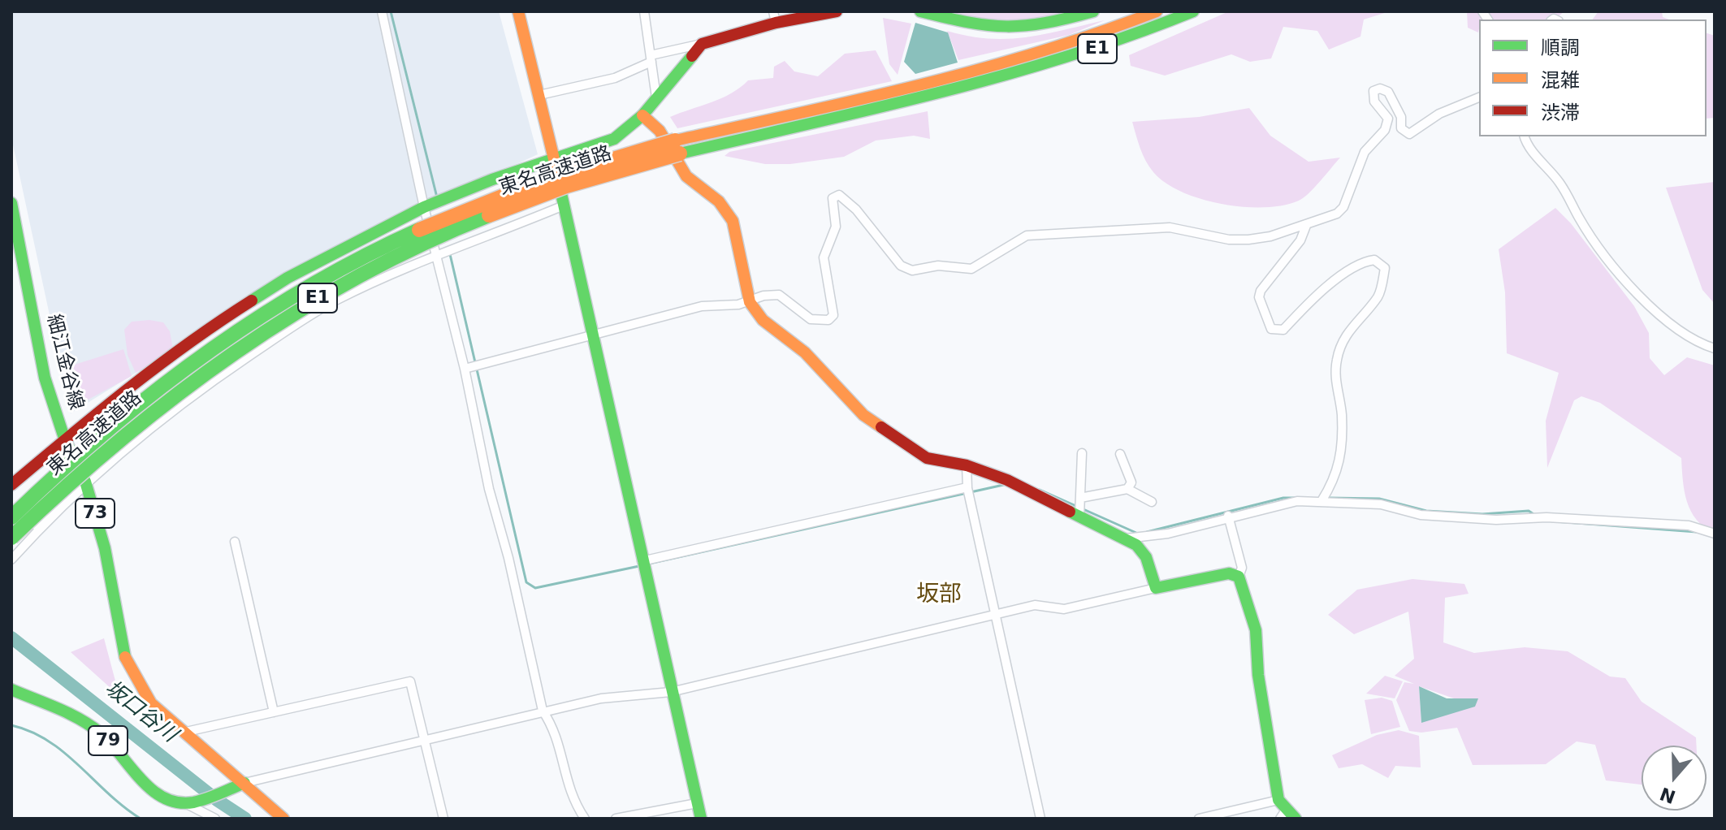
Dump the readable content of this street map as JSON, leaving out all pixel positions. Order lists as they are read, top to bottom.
{
  "streets": {
    "main road": [
      "E1",
      "東名高速道路",
      "細江金谷線",
      "73",
      "79"
    ]
  },
  "crossings": [
    ["細江金谷線", "73"]
  ],
  "districts": ["坂部"],
  "water": ["坂口谷川"],
  "legend": ["順調", "混雑", "渋滞"],
  "north": "bottom"
}
